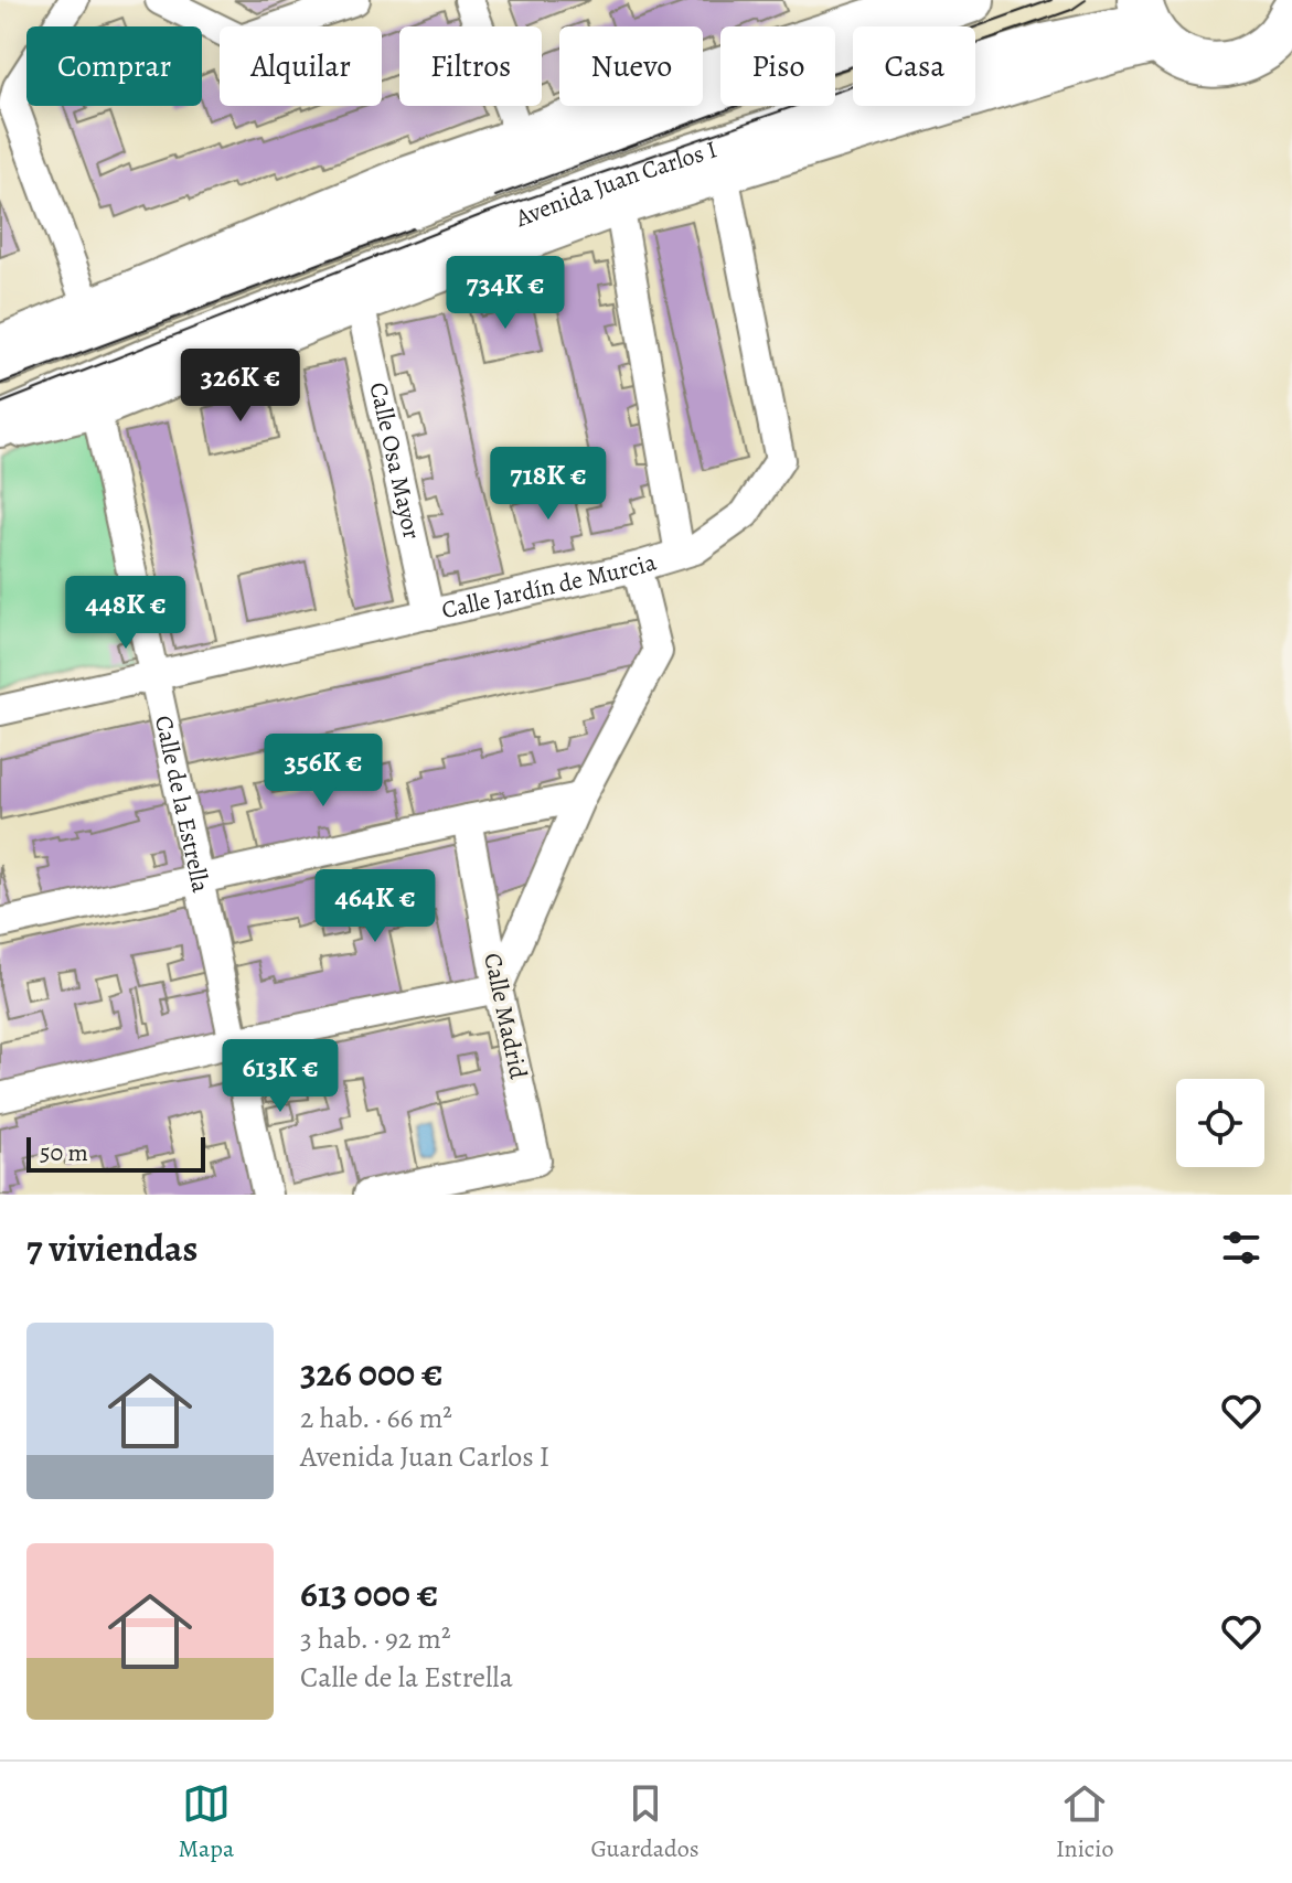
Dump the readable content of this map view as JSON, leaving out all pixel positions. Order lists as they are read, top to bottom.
{
  "streets": {
    "main road": ["Avenida Juan Carlos I"],
    "street": [
      "Calle Osa Mayor",
      "Calle Jardín de Murcia",
      "Calle de la Estrella",
      "Calle Madrid"
    ]
  },
  "crossings": [
    ["Calle Osa Mayor", "Calle Jardín de Murcia"],
    ["Calle Jardín de Murcia", "Calle de la Estrella"]
  ],
  "scale_bar": "50 m",
  "page": {
    "chip": [
      "Comprar",
      "Alquilar",
      "Filtros",
      "Nuevo",
      "Piso",
      "Casa"
    ],
    "price": [
      "734K €",
      "326K €",
      "718K €",
      "448K €",
      "356K €",
      "464K €",
      "613K €"
    ],
    "scale": "50 m",
    "heading": "7 viviendas",
    "list": [
      {
        "name": "326 000 €",
        "note": "2 hab. · 66 m² · Avenida Juan Carlos I"
      },
      {
        "name": "613 000 €",
        "note": "3 hab. · 92 m² · Calle de la Estrella"
      }
    ],
    "tabs": ["Mapa", "Guardados", "Inicio"]
  }
}
